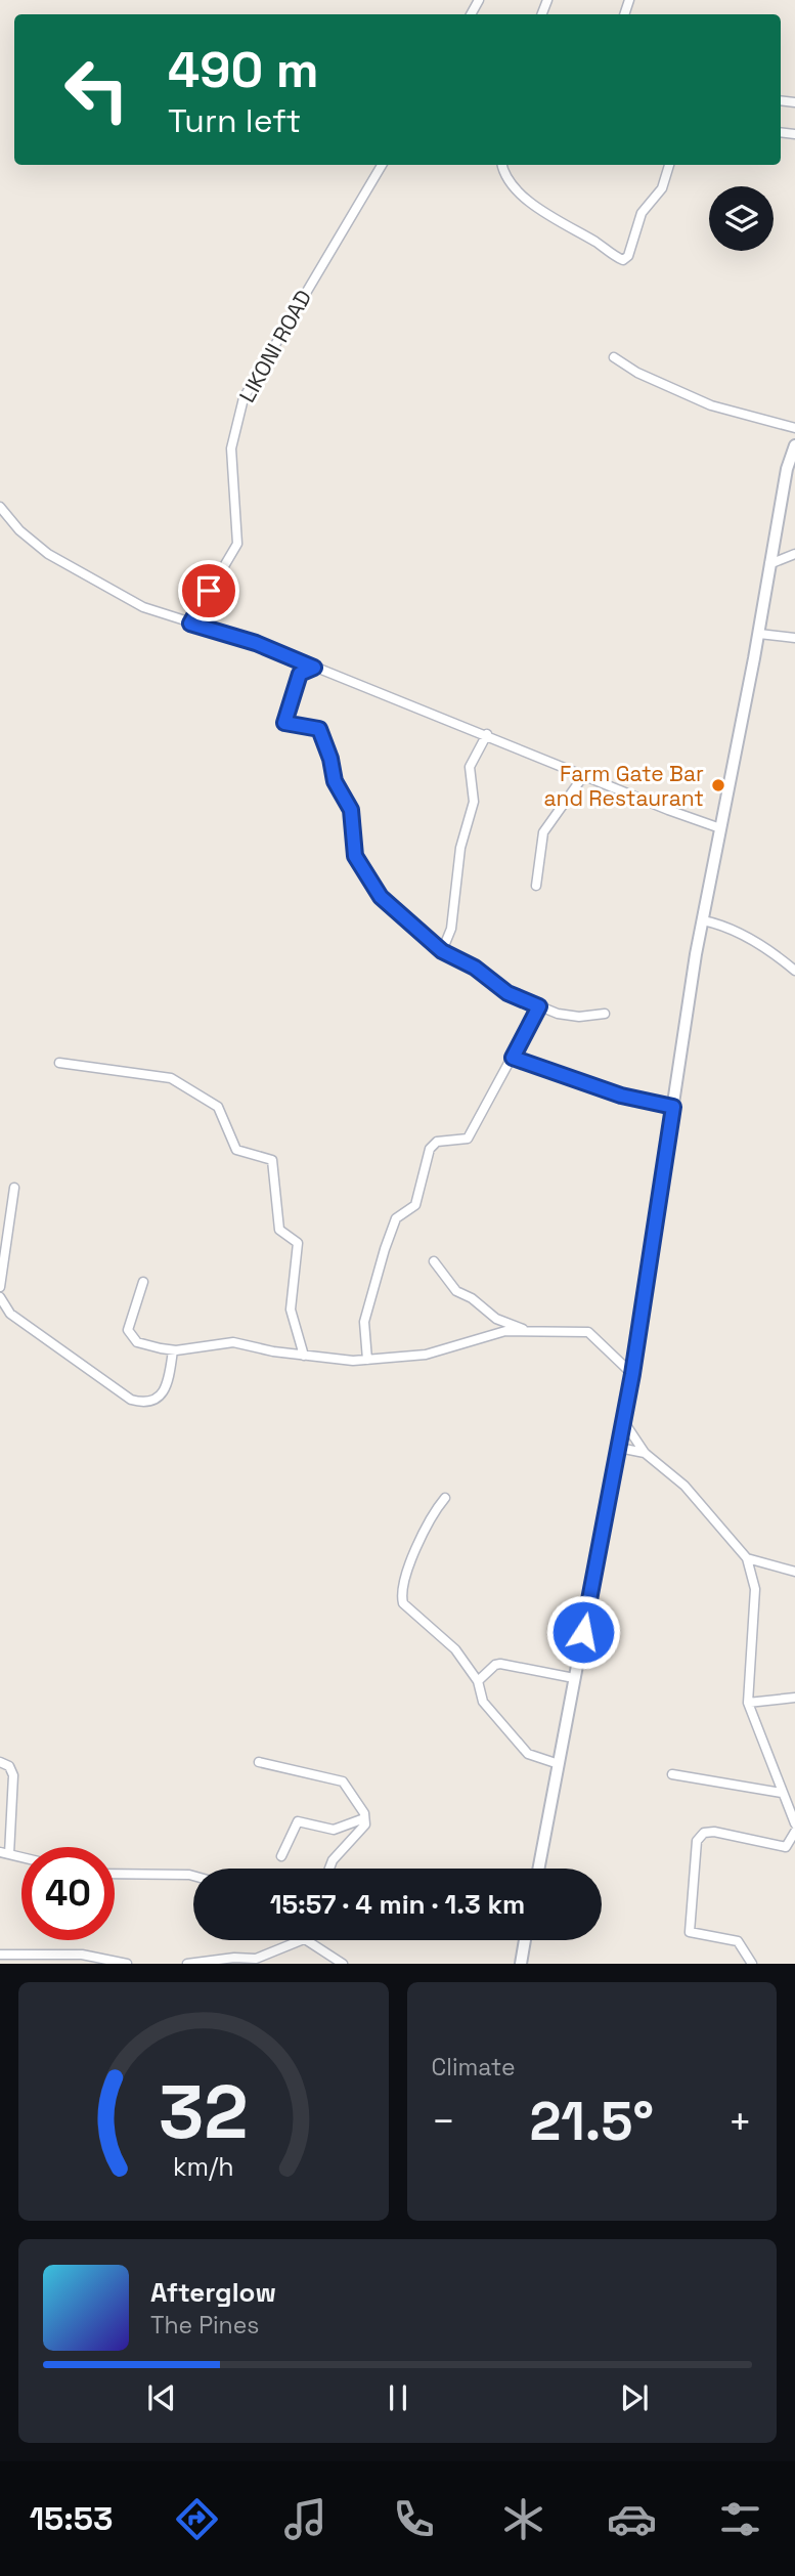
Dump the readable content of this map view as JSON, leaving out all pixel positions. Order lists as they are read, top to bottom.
{
  "streets": {
    "street": ["LIKONI ROAD"]
  },
  "places": ["Farm Gate Bar and Restaurant"],
  "page": {
    "turn": ["490 m", "Turn left"],
    "limit": "40",
    "trip": "15:57 · 4 min · 1.3 km",
    "tile": "Climate",
    "heat": ["−", "21.5°", "+"],
    "song": ["Afterglow", "The Pines"],
    "tabs": "15:53",
    "gauge": ["32", "km/h"]
  }
}
